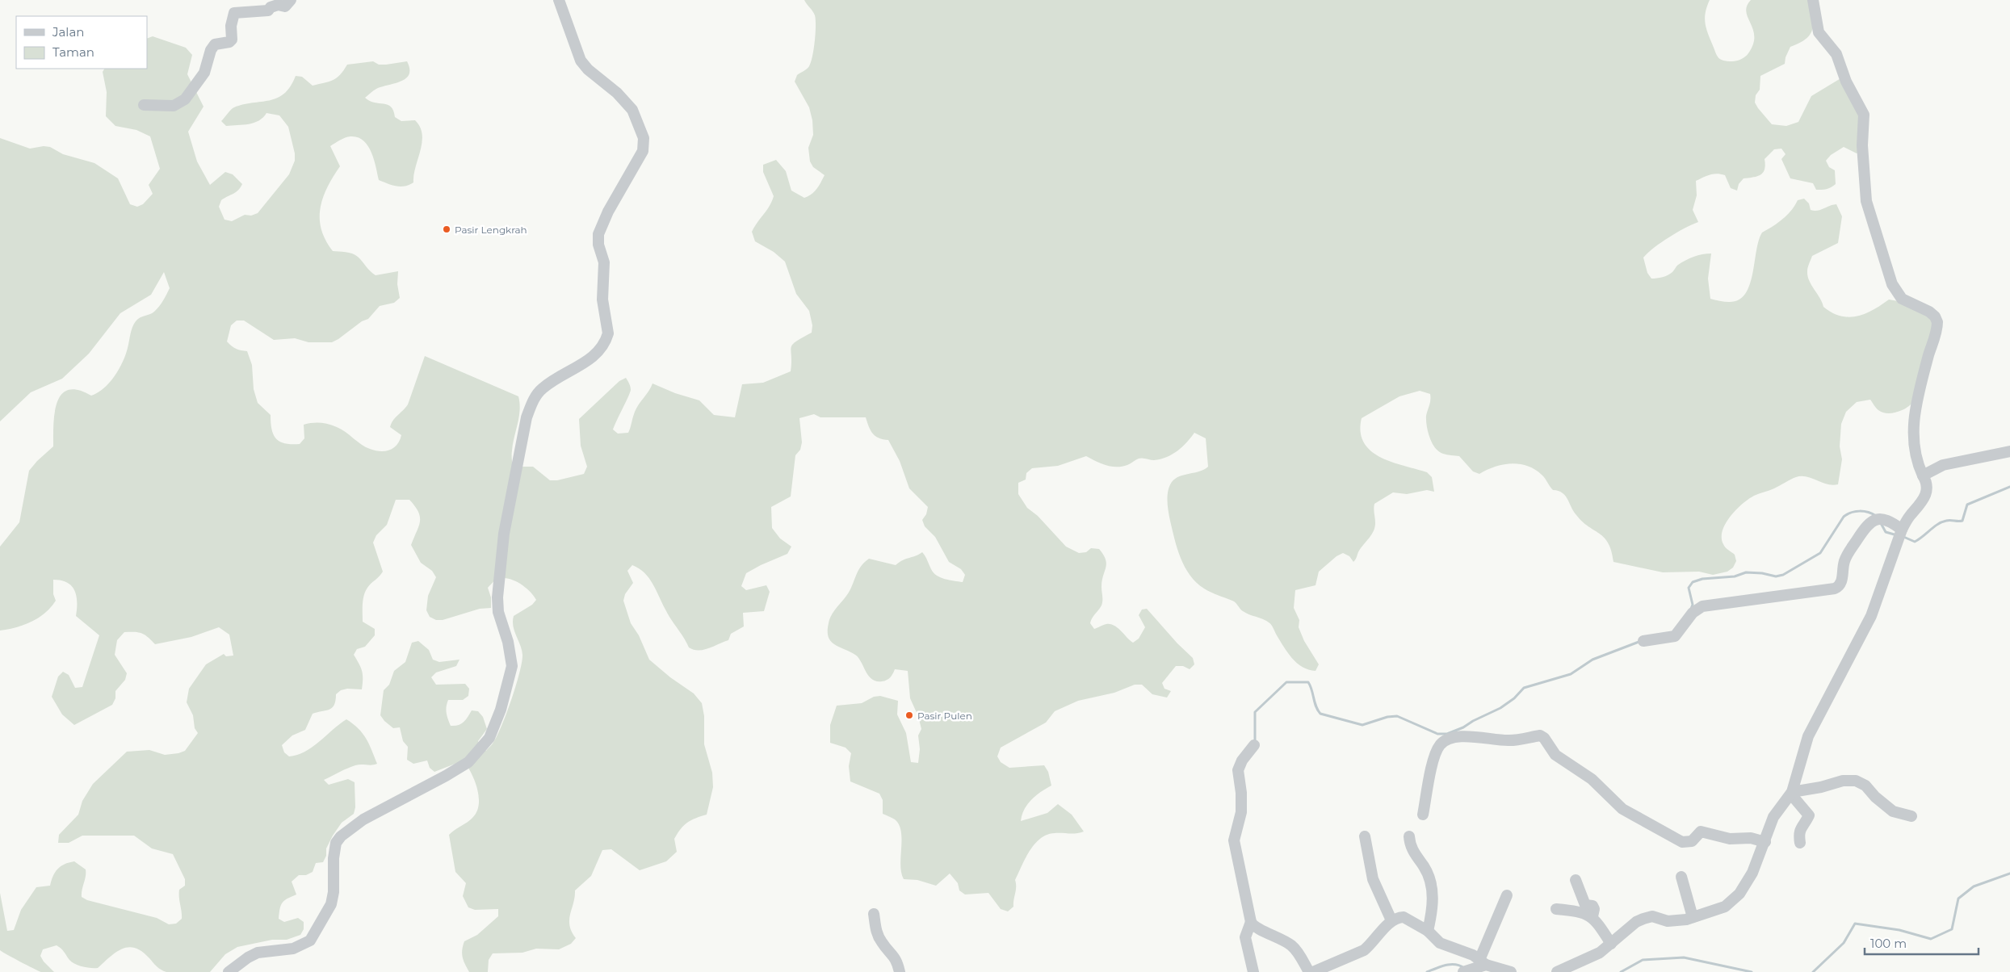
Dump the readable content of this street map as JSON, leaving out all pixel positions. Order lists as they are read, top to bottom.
{
  "places": ["Pasir Lengkrah", "Pasir Pulen"],
  "legend": ["Jalan", "Taman"],
  "scale_bar": "100 m"
}
